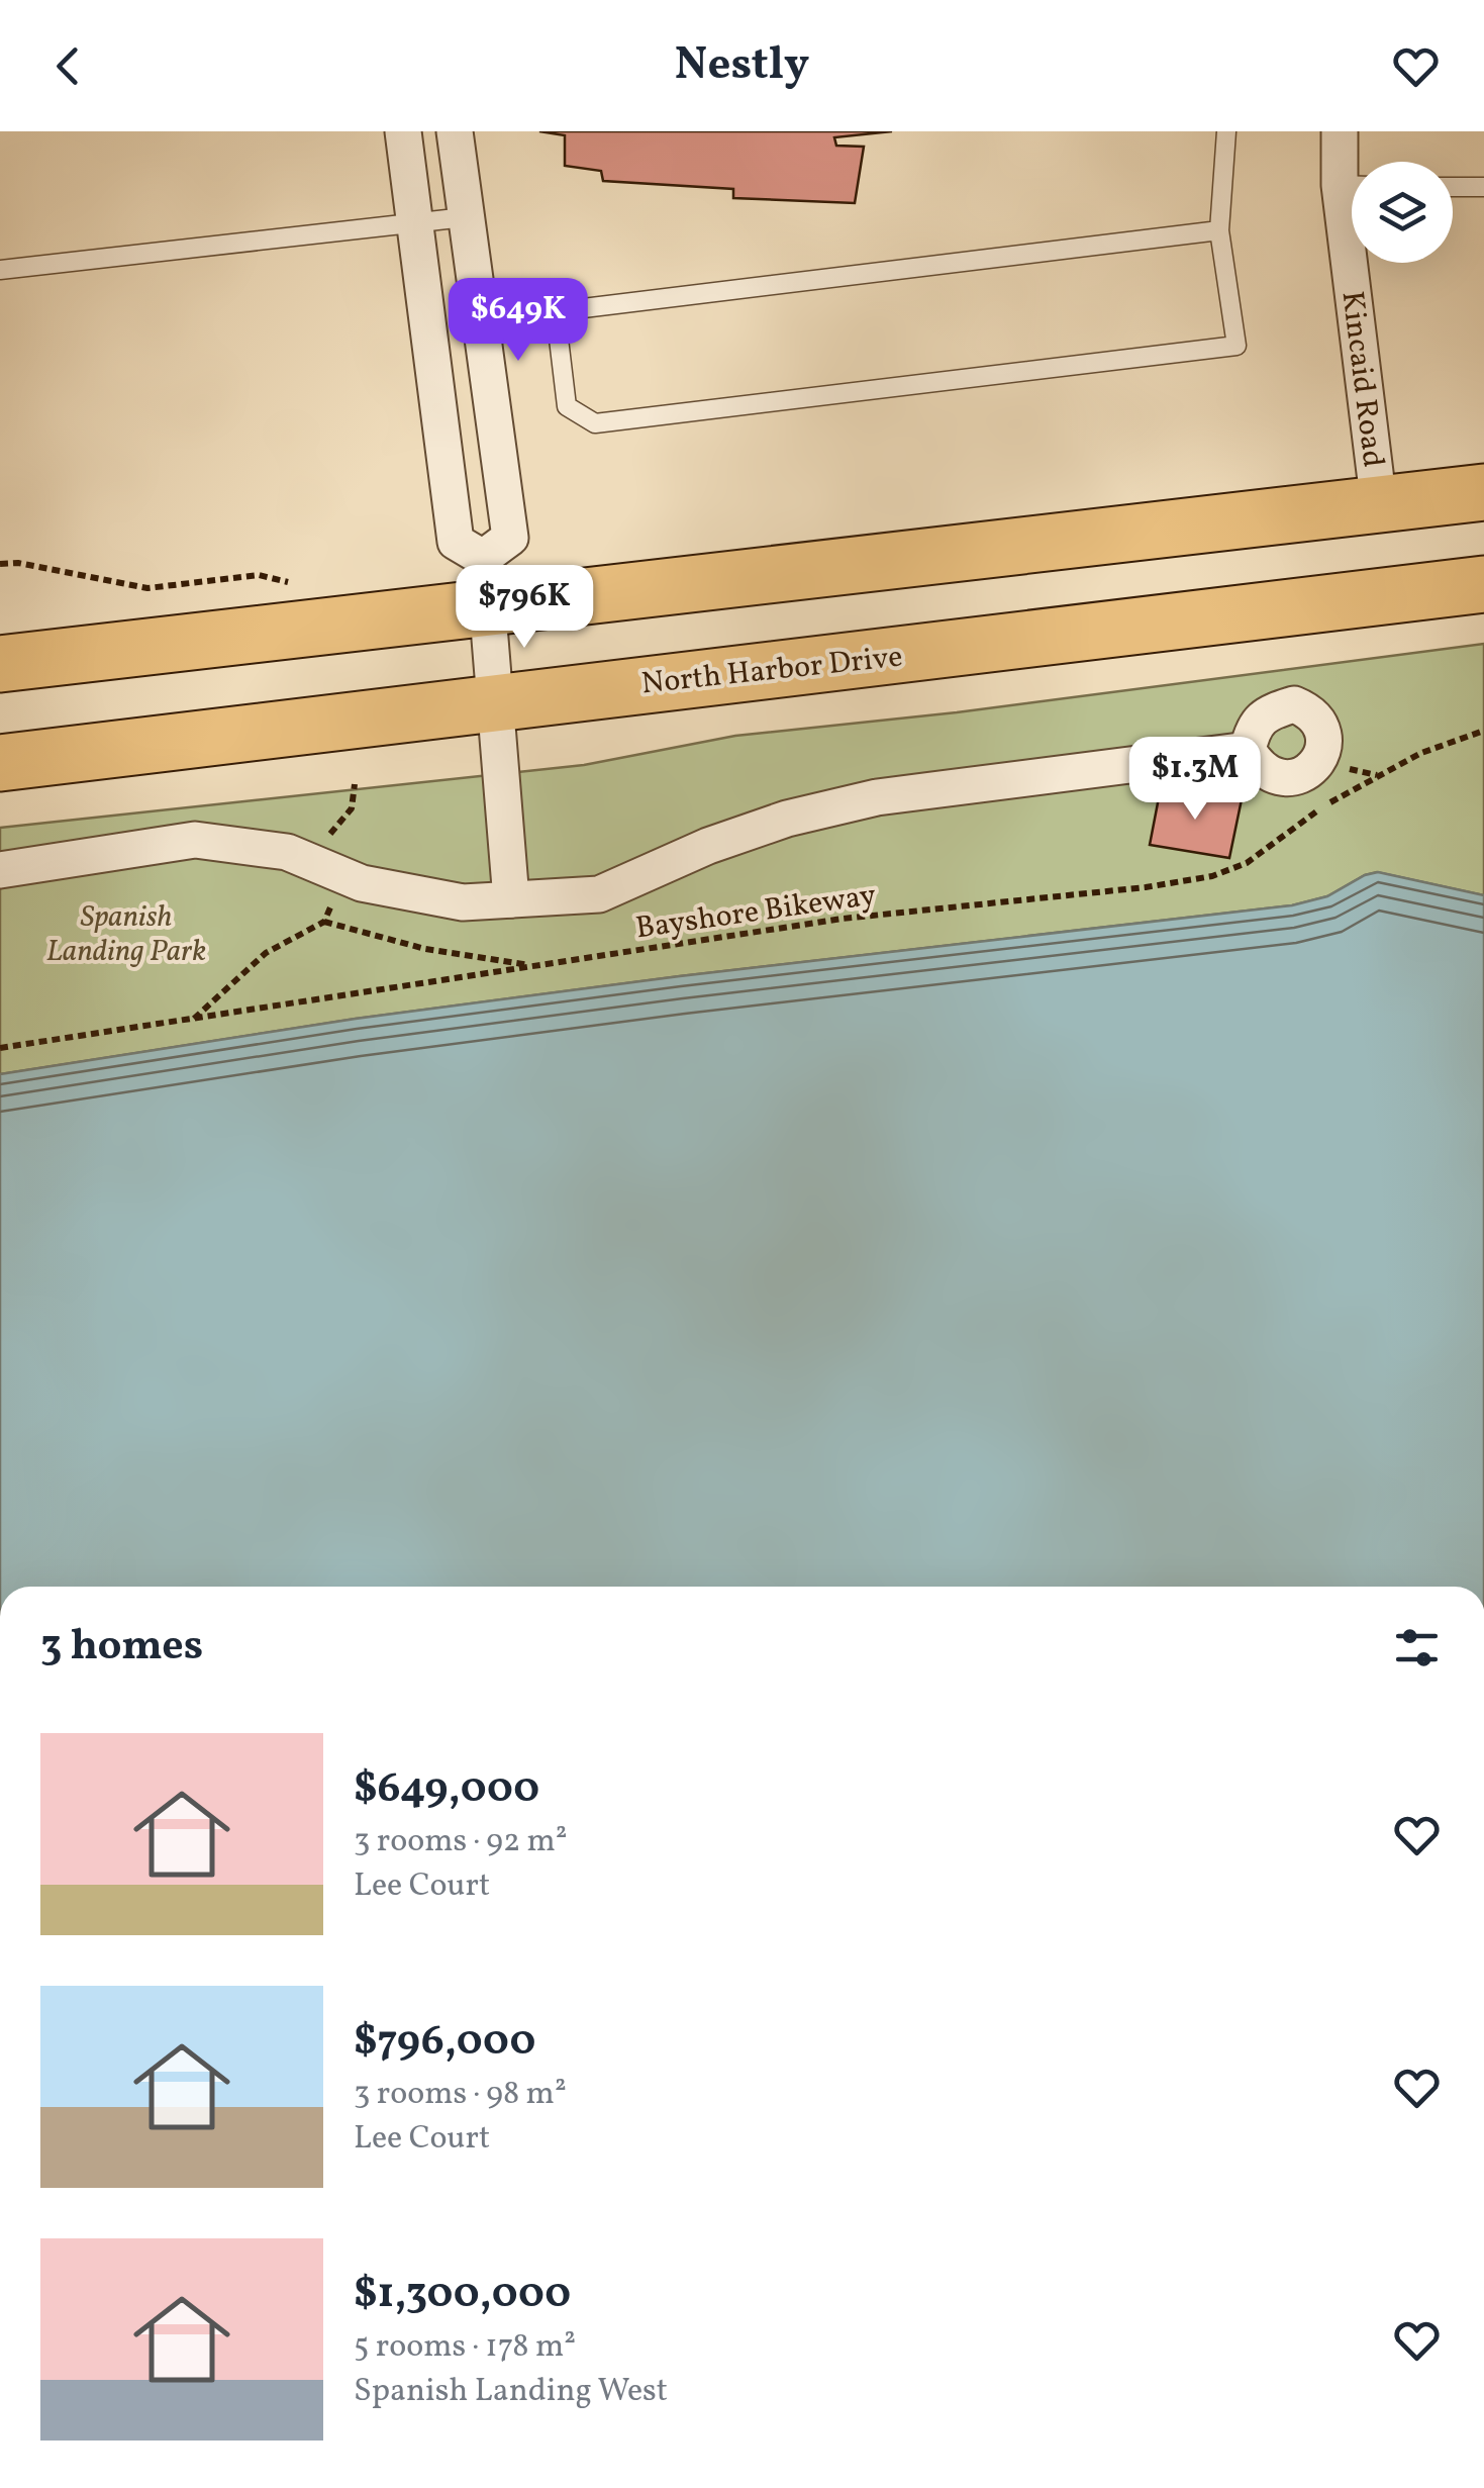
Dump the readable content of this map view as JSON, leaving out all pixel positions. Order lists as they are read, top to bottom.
{
  "streets": {
    "main road": ["North Harbor Drive"],
    "street": ["Kincaid Road"],
    "path": ["Bayshore Bikeway"]
  },
  "parks": ["Spanish Landing Park"],
  "page": {
    "header": "Nestly",
    "price": ["$649K", "$796K", "$1.3M"],
    "heading": "3 homes",
    "list": [
      {
        "name": "$649,000",
        "note": "3 rooms · 92 m² · Lee Court"
      },
      {
        "name": "$796,000",
        "note": "3 rooms · 98 m² · Lee Court"
      },
      {
        "name": "$1,300,000",
        "note": "5 rooms · 178 m² · Spanish Landing West"
      }
    ]
  }
}
